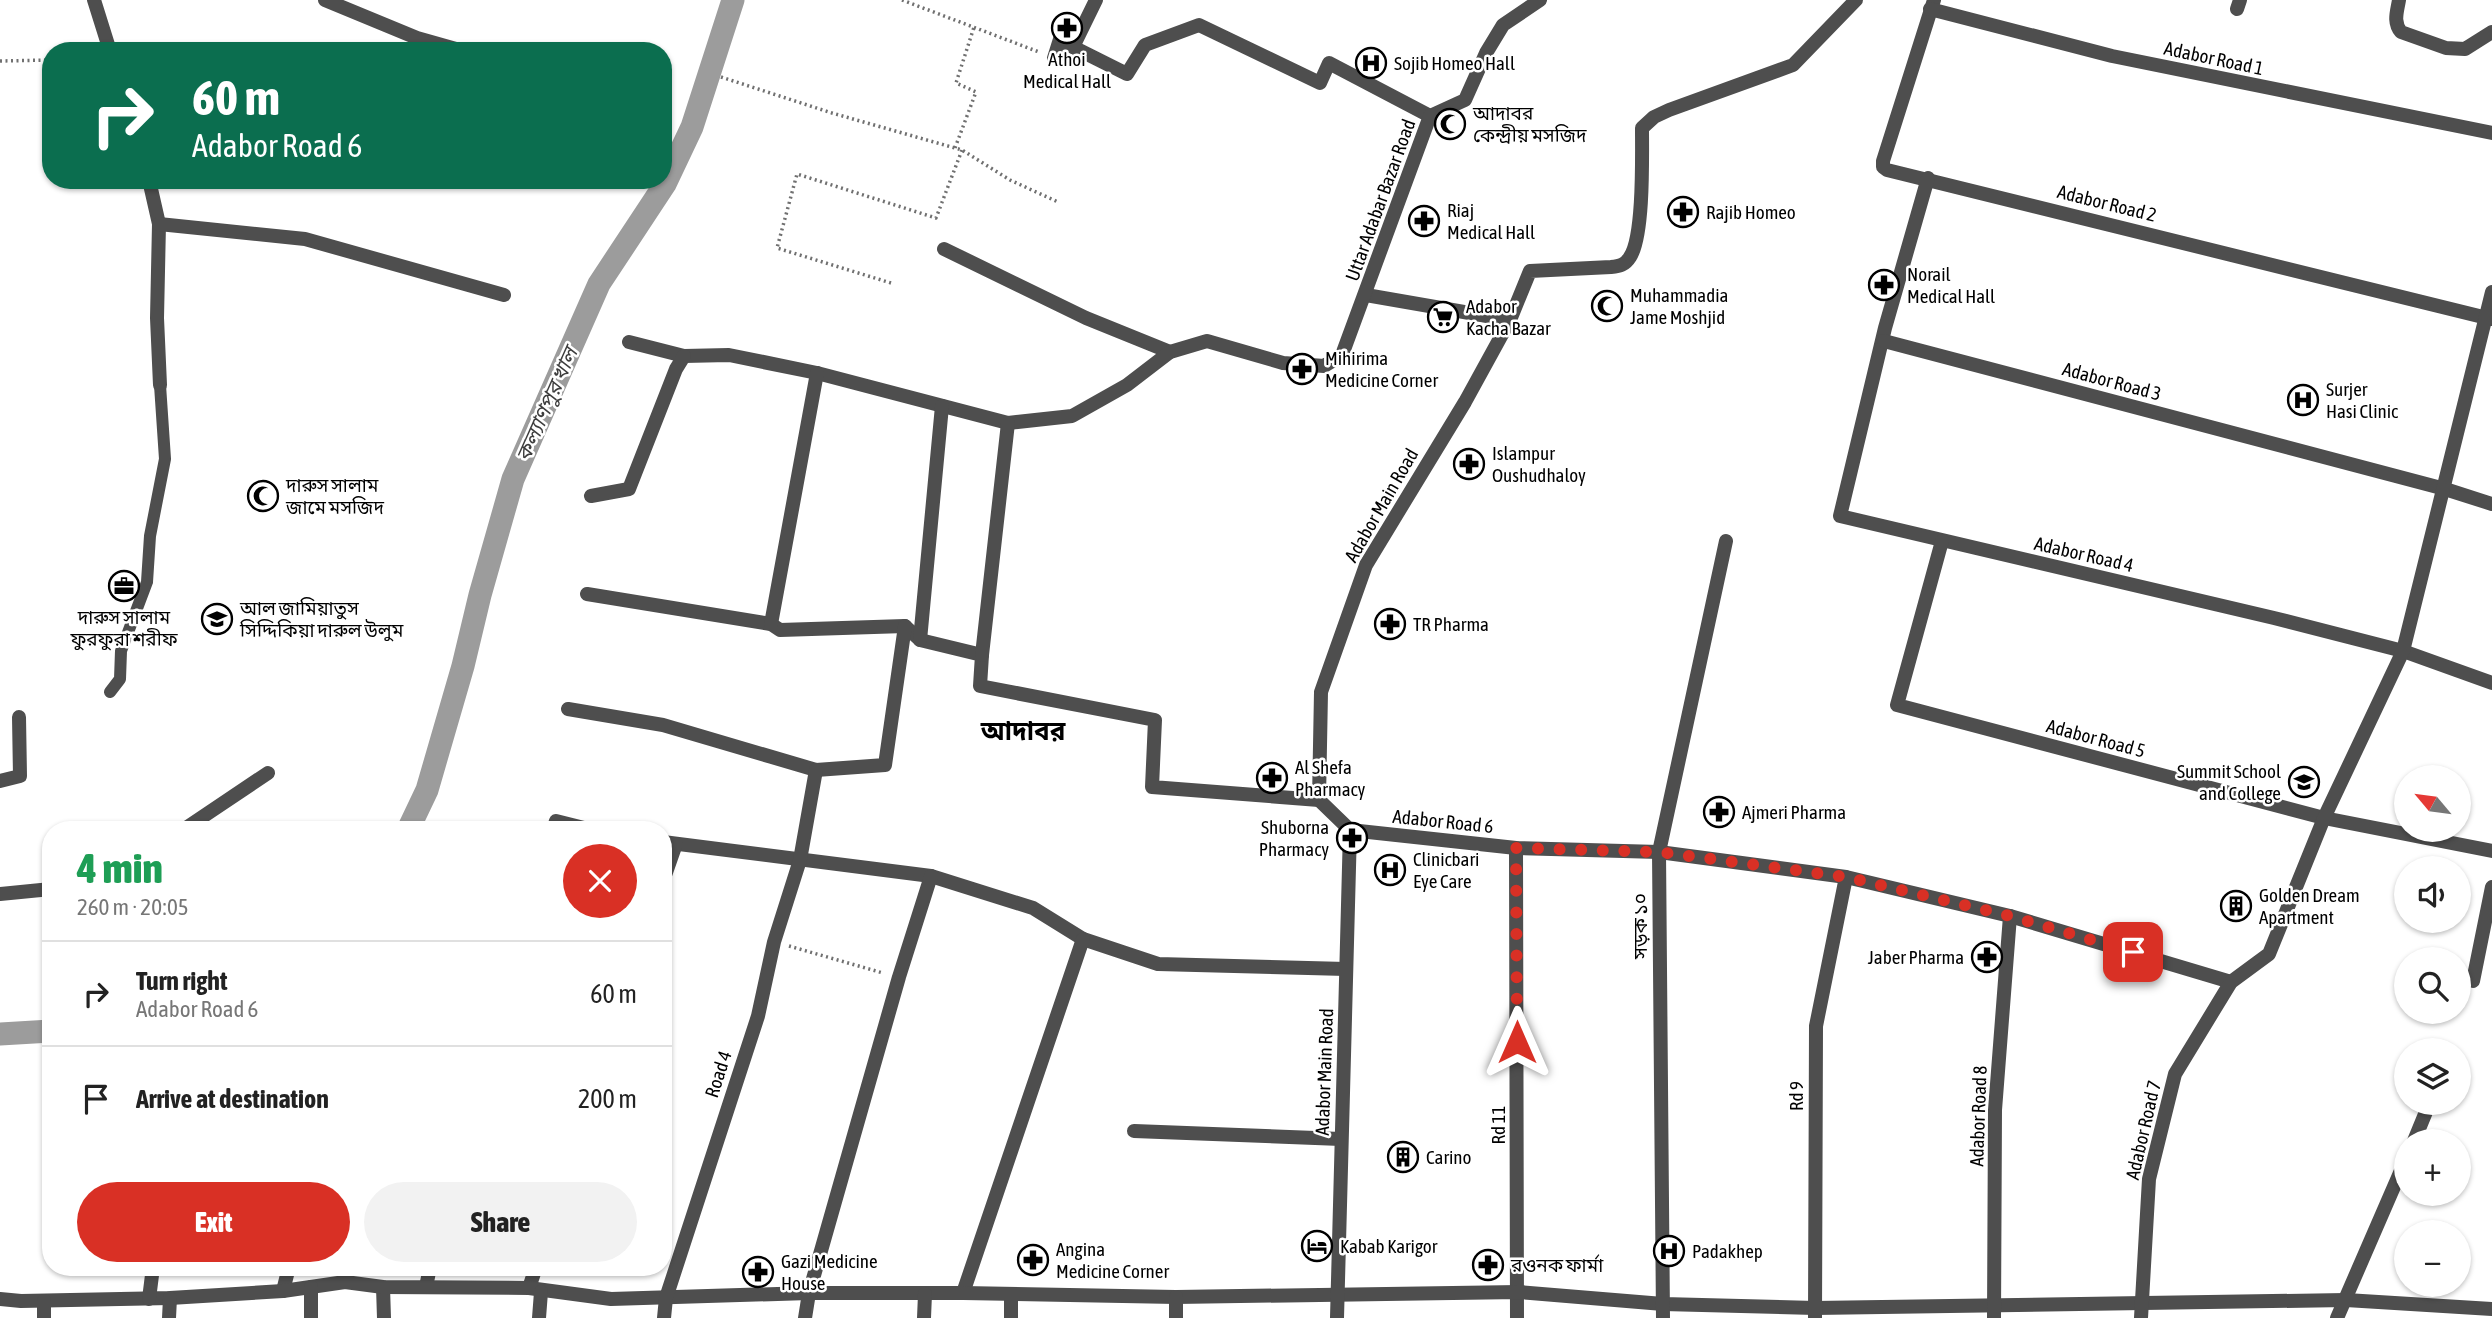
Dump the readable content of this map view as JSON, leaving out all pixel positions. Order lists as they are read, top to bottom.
{
  "streets": {
    "street": [
      "Adabor Road 1",
      "Uttar Adabar Bazar Road",
      "Adabor Road 2",
      "Adabor Road 3",
      "Adabor Main Road",
      "Adabor Road 4",
      "Adabor Road 5",
      "Adabor Road 6",
      "সড়ক ১০",
      "Road 4",
      "Rd 9",
      "Adabor Road 8",
      "Rd 11",
      "Adabor Road 7"
    ]
  },
  "crossings": [
    ["Adabor Road 1", "Adabor Road 2"],
    ["Adabor Road 3", "Adabor Road 4"],
    ["Adabor Main Road", "Adabor Road 6"],
    ["Adabor Road 4", "Adabor Road 5"],
    ["Adabor Road 6", "সড়ক ১০"],
    ["Adabor Road 6", "Rd 9"],
    ["Adabor Road 6", "Adabor Road 8"],
    ["Adabor Road 6", "Rd 11"],
    ["Adabor Road 6", "Adabor Road 7"]
  ],
  "districts": ["আদাবর"],
  "water": ["কল্যাণপুর খাল"],
  "places": {
    "pharmacy": [
      "Athoi Medical Hall",
      "Rajib Homeo",
      "Riaj Medical Hall",
      "Norail Medical Hall",
      "Mihirima Medicine Corner",
      "Islampur Oushudhaloy",
      "TR Pharma",
      "Al Shefa Pharmacy",
      "Ajmeri Pharma",
      "Shuborna Pharmacy",
      "Jaber Pharma",
      "Angina Medicine Corner",
      "রওনক ফার্মা",
      "Gazi Medicine House"
    ],
    "hospital": [
      "Sojib Homeo Hall",
      "Surjer Hasi Clinic",
      "Clinicbari Eye Care",
      "Padakhep"
    ],
    "mosque": ["আদাবর কেন্দ্রীয় মসজিদ", "Muhammadia Jame Moshjid", "দারুস সালাম জামে মসজিদ"],
    "supermarket": ["Adabor Kacha Bazar"],
    "office": ["দারুস সালাম ফুরফুরা শরীফ"],
    "school or university": ["আল জামিয়াতুস সিদ্দিকিয়া দারুল উলুম", "Summit School and College"],
    "building": ["Golden Dream Apartment", "Carino"],
    "hotel": ["Kabab Karigor"]
  },
  "north": "top left",
  "page": {
    "turn": ["60 m", "Adabor Road 6"],
    "map_buttons": ["+", "−"],
    "heading": ["4 min", "260 m · 20:05"],
    "list": [
      {
        "name": "Turn right",
        "note": "Adabor Road 6",
        "value": "60 m"
      },
      {
        "name": "Arrive at destination",
        "value": "200 m"
      }
    ],
    "buttons": ["Exit", "Share"]
  }
}
